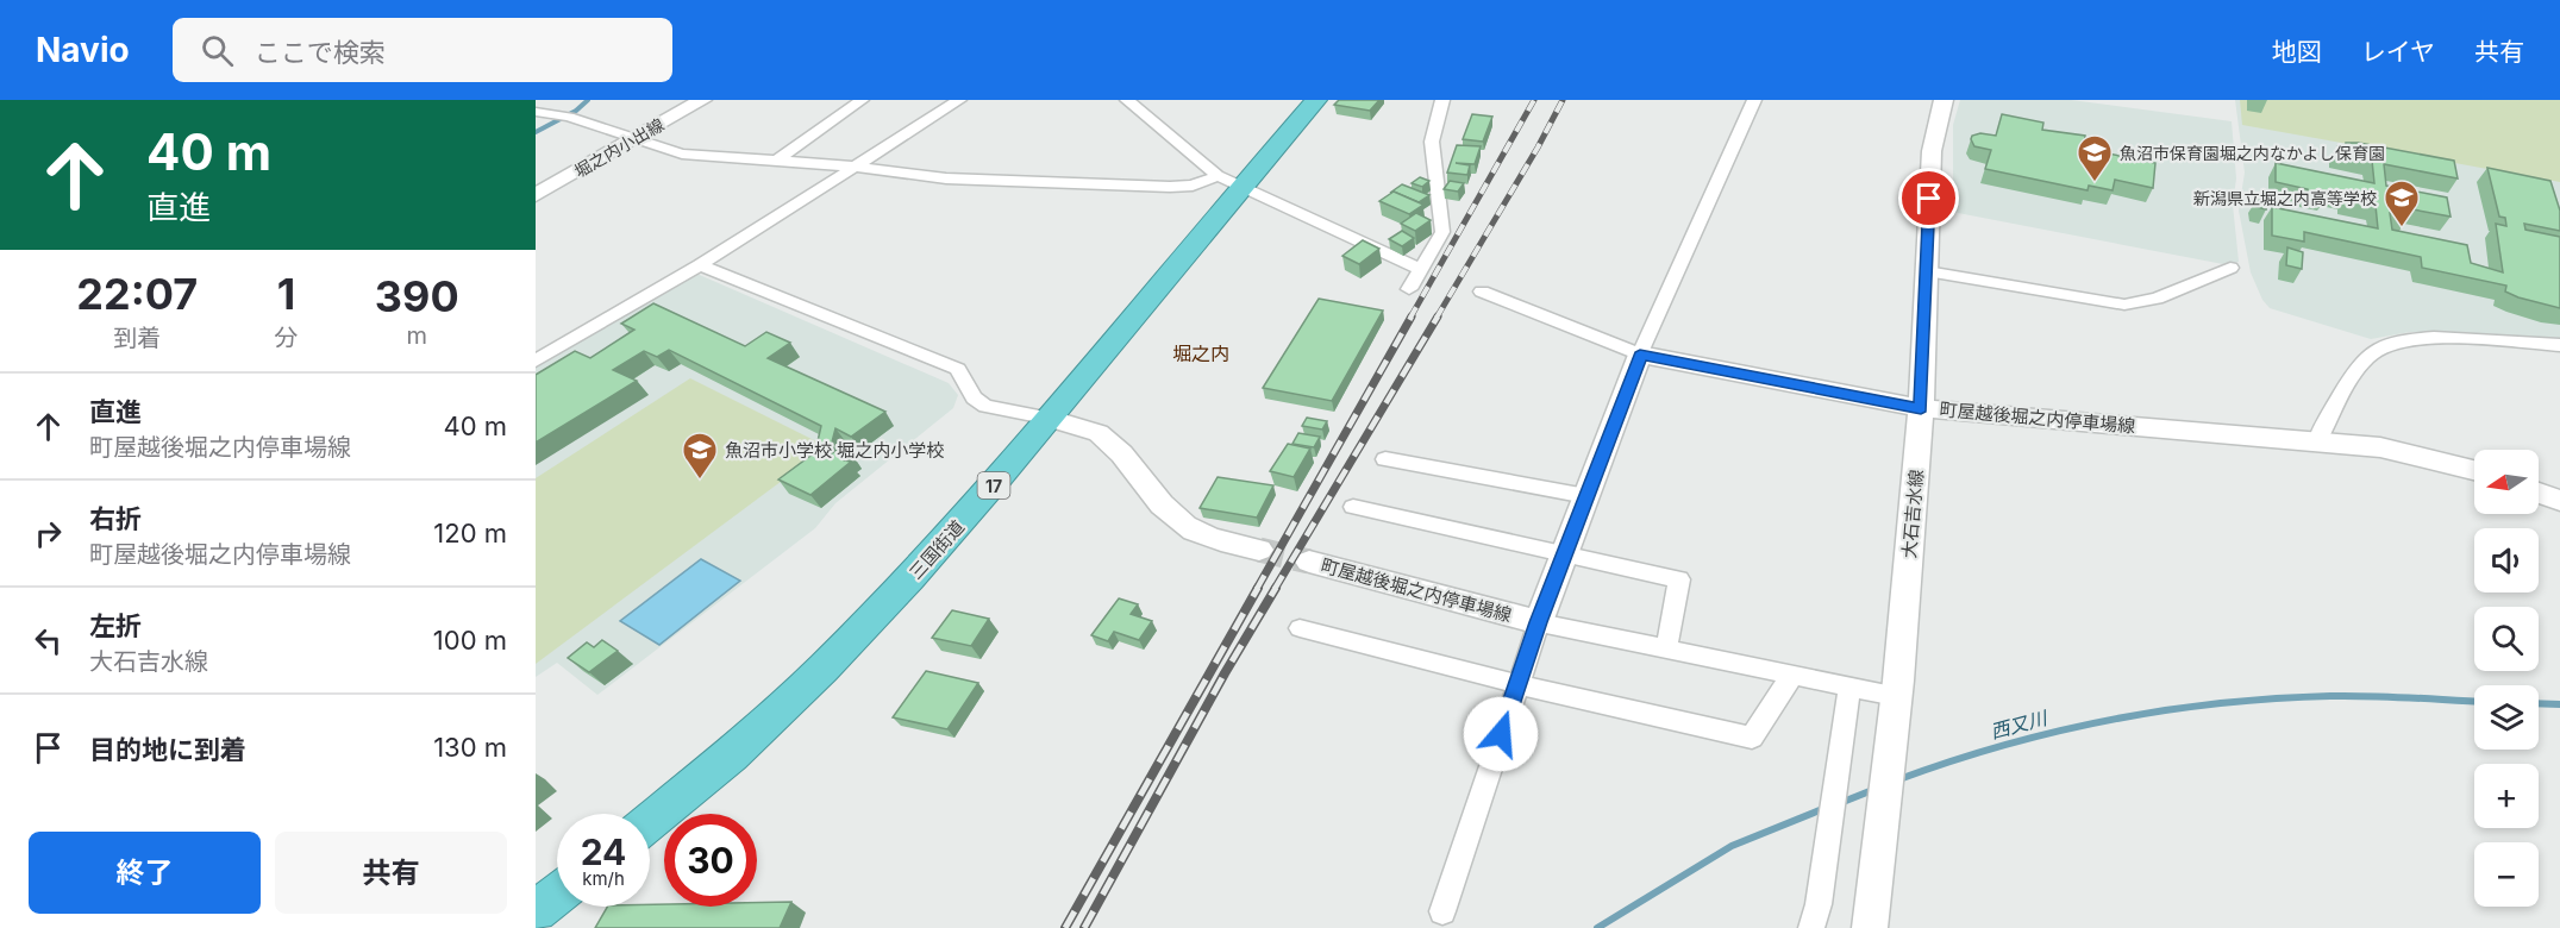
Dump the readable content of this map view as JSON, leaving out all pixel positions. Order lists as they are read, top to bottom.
{
  "streets": {
    "highway": ["17", "三国街道"],
    "main road": ["堀之内小出線", "町屋越後堀之内停車場線", "大石吉水線"]
  },
  "crossings": [
    ["町屋越後堀之内停車場線", "大石吉水線"]
  ],
  "districts": ["堀之内"],
  "water": ["西又川"],
  "places": {
    "school or university": ["魚沼市保育園堀之内なかよし保育園", "新潟県立堀之内高等学校", "魚沼市小学校 堀之内小学校"]
  },
  "north": "left",
  "page": {
    "header": "Navio",
    "search": "ここで検索",
    "nav": ["地図", "レイヤ", "共有"],
    "turn": ["40 m", "直進"],
    "eta": [
      "22:07",
      "到着",
      "1",
      "分",
      "390",
      "m"
    ],
    "list": [
      {
        "name": "直進",
        "note": "町屋越後堀之内停車場線",
        "value": "40 m"
      },
      {
        "name": "右折",
        "note": "町屋越後堀之内停車場線",
        "value": "120 m"
      },
      {
        "name": "左折",
        "note": "大石吉水線",
        "value": "100 m"
      },
      {
        "name": "目的地に到着",
        "value": "130 m"
      }
    ],
    "map_buttons": ["+", "−"],
    "speed": "24 km/h",
    "limit": "30",
    "buttons": ["終了", "共有"]
  }
}
